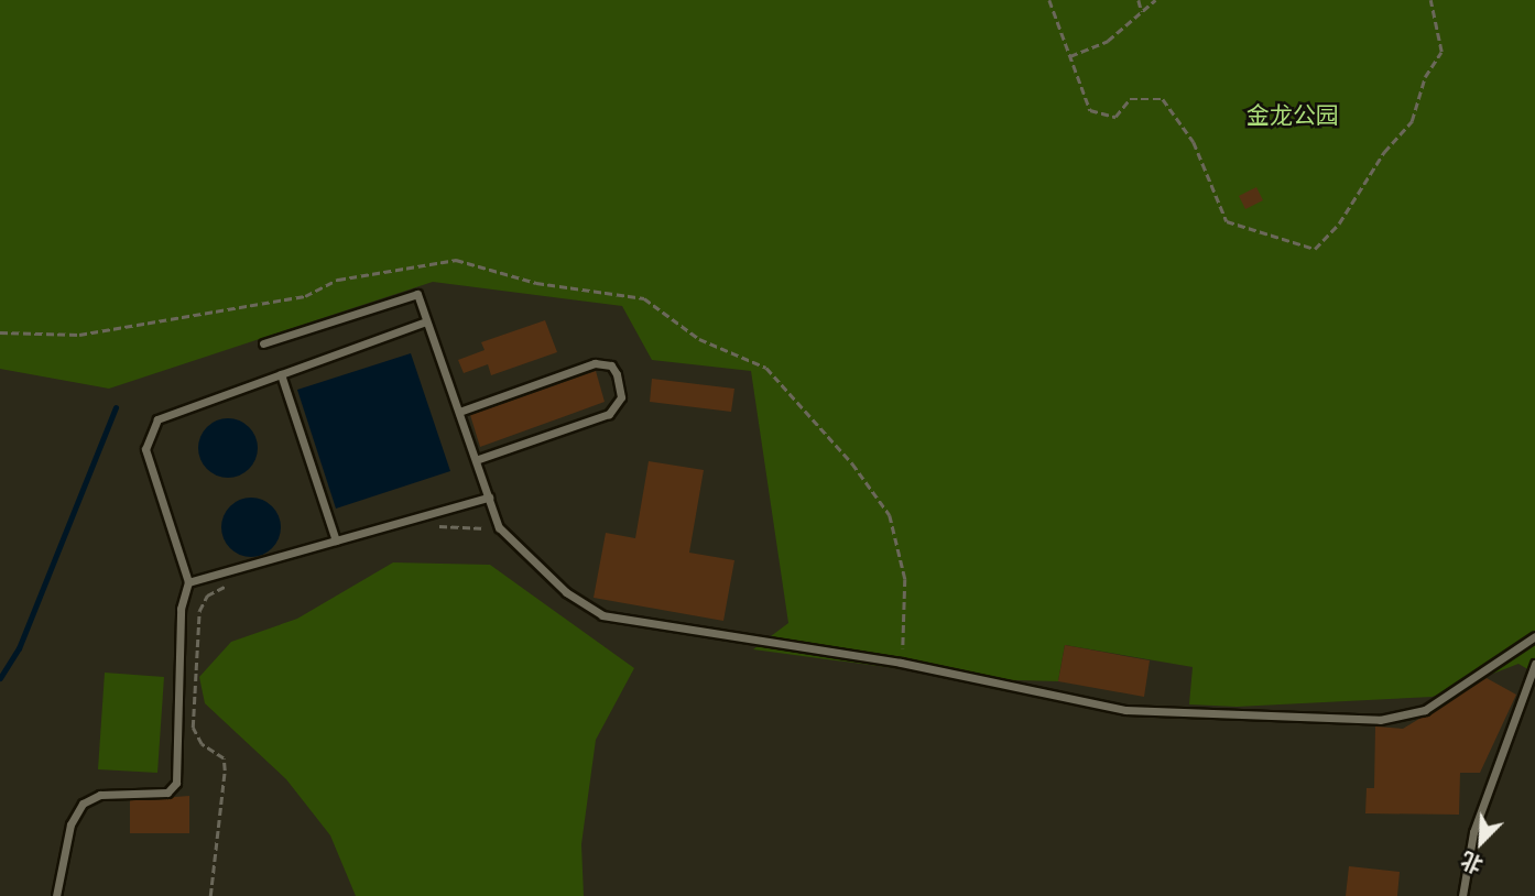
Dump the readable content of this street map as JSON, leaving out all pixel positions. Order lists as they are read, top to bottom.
{
  "parks": ["金龙公园"],
  "north": "bottom left"
}
